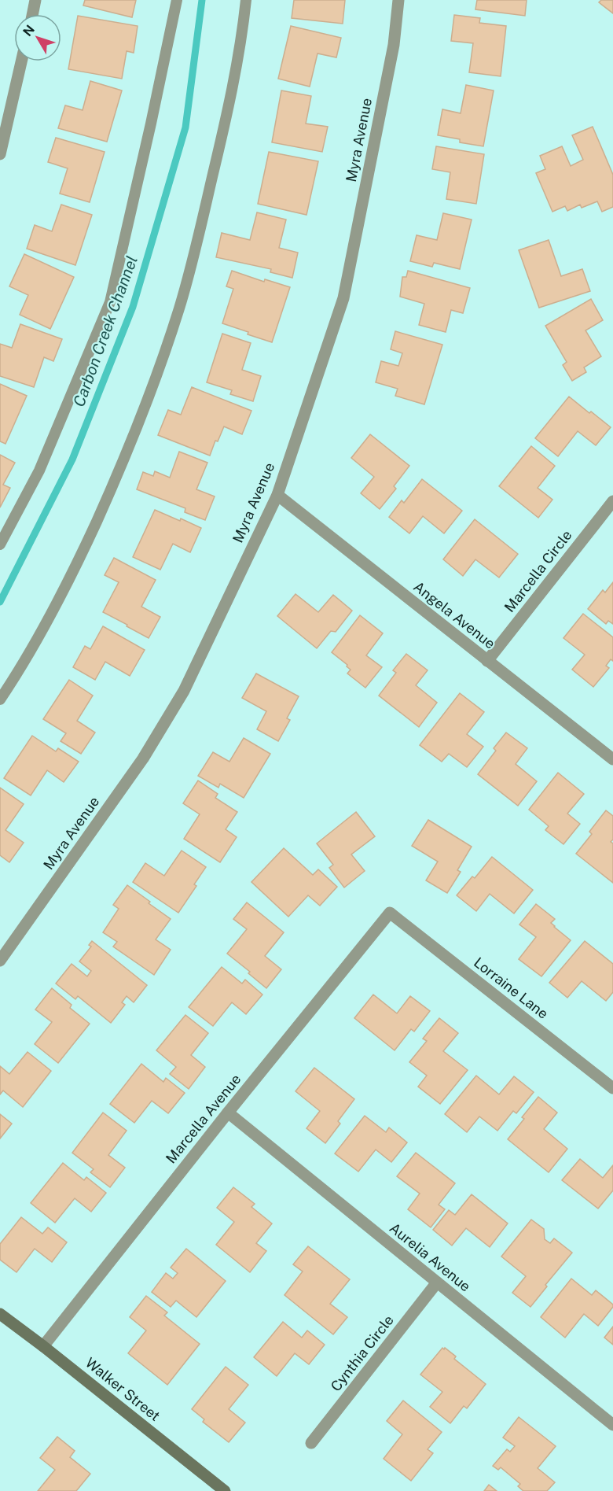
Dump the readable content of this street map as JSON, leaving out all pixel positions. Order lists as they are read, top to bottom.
{
  "streets": {
    "main road": ["Walker Street"],
    "street": [
      "Myra Avenue",
      "Marcella Circle",
      "Angela Avenue",
      "Lorraine Lane",
      "Marcella Avenue",
      "Aurelia Avenue",
      "Cynthia Circle"
    ]
  },
  "crossings": [
    ["Myra Avenue", "Angela Avenue"],
    ["Marcella Circle", "Angela Avenue"],
    ["Lorraine Lane", "Marcella Avenue"],
    ["Marcella Avenue", "Aurelia Avenue"],
    ["Marcella Avenue", "Walker Street"],
    ["Aurelia Avenue", "Cynthia Circle"]
  ],
  "water": ["Carbon Creek Channel"],
  "north": "top left"
}
